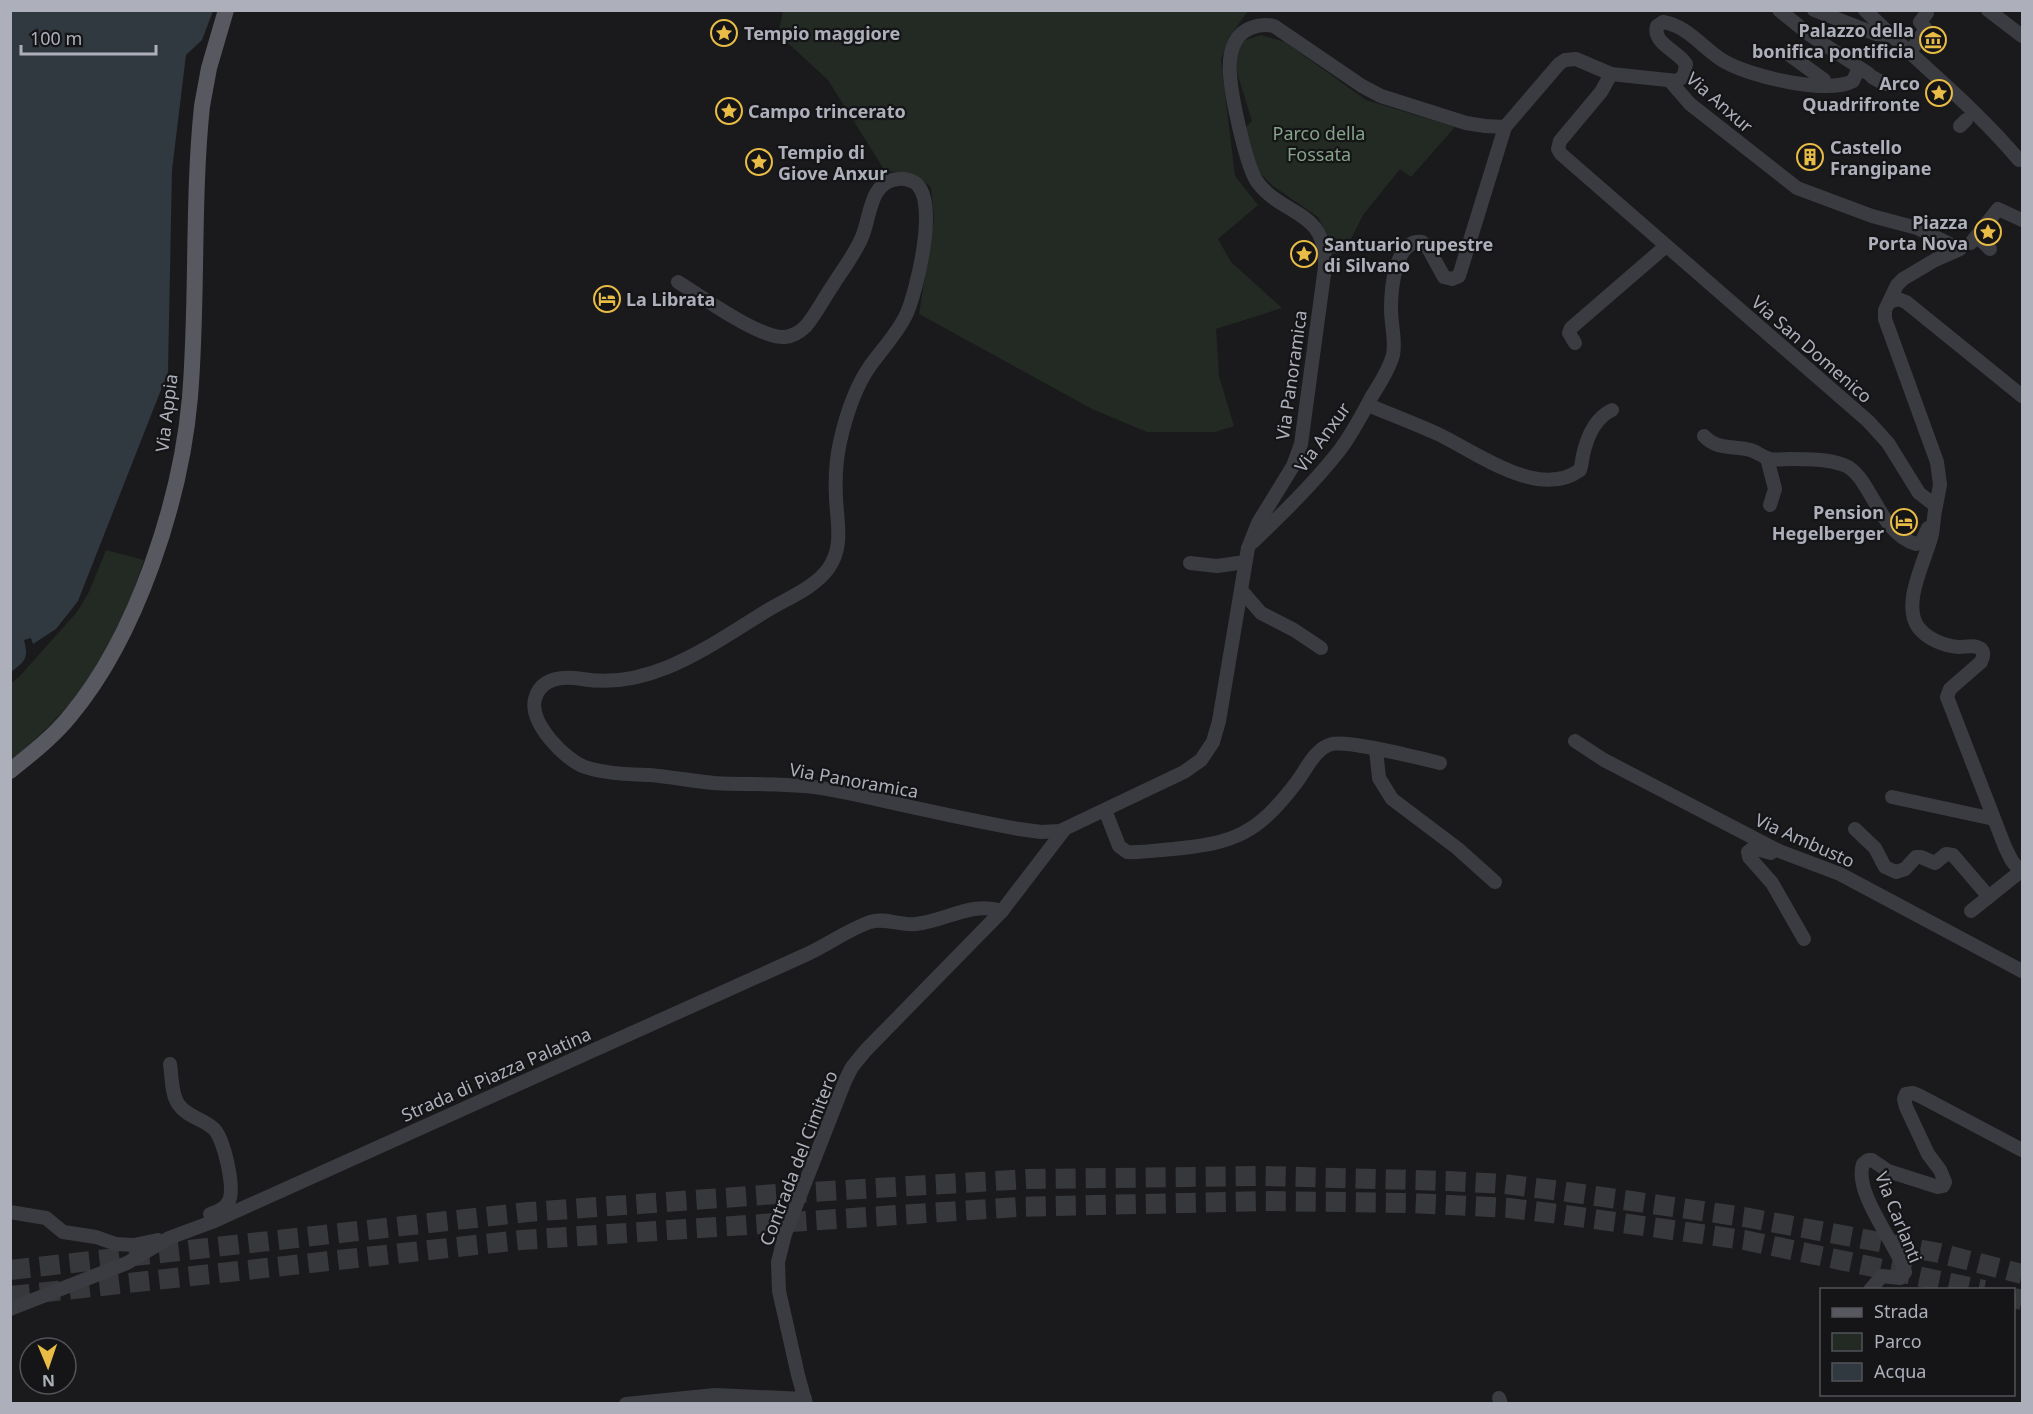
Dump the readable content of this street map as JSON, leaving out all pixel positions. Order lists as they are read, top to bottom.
{
  "streets": {
    "main road": ["Via Appia"],
    "street": [
      "Via Anxur",
      "Via San Domenico",
      "Via Panoramica",
      "Via Ambusto",
      "Strada di Piazza Palatina",
      "Contrada del Cimitero",
      "Via Carlanti"
    ]
  },
  "crossings": [
    ["Via Anxur", "Via San Domenico"],
    ["Via Anxur", "Via Panoramica"],
    ["Via Panoramica", "Contrada del Cimitero"],
    ["Strada di Piazza Palatina", "Contrada del Cimitero"]
  ],
  "parks": ["Parco della Fossata"],
  "places": {
    "place": [
      "Tempio maggiore",
      "Arco Quadrifronte",
      "Campo trincerato",
      "Tempio di Giove Anxur",
      "Piazza Porta Nova",
      "Santuario rupestre di Silvano"
    ],
    "museum": ["Palazzo della bonifica pontificia"],
    "building": ["Castello Frangipane"],
    "hotel": ["La Librata", "Pension Hegelberger"]
  },
  "legend": ["Strada", "Parco", "Acqua"],
  "scale_bar": "100 m",
  "north": "bottom"
}
